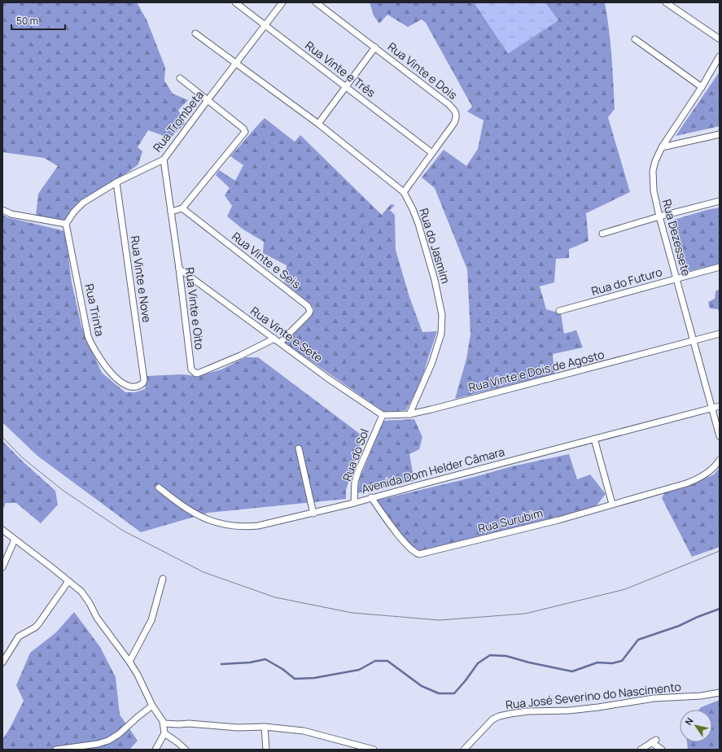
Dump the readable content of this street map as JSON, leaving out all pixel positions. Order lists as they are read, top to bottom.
{
  "streets": {
    "street": [
      "Rua Vinte e Três",
      "Rua Vinte e Dois",
      "Rua Trombeta",
      "Rua Dezessete",
      "Rua do Jasmim",
      "Rua Vinte e Seis",
      "Rua Vinte e Nove",
      "Rua do Futuro",
      "Rua Vinte e Oito",
      "Rua Trinta",
      "Rua Vinte e Sete",
      "Rua Vinte e Dois de Agosto",
      "Rua do Sol",
      "Avenida Dom Helder Câmara",
      "Rua Surubim",
      "Rua José Severino do Nascimento"
    ]
  },
  "crossings": [
    ["Rua Vinte e Três", "Rua Vinte e Dois"],
    ["Rua Vinte e Três", "Rua Trombeta"],
    ["Rua Vinte e Dois", "Rua do Jasmim"],
    ["Rua Trombeta", "Rua do Jasmim"],
    ["Rua Trombeta", "Rua Vinte e Nove"],
    ["Rua Trombeta", "Rua Vinte e Oito"],
    ["Rua Trombeta", "Rua Trinta"],
    ["Rua Dezessete", "Rua do Futuro"],
    ["Rua Dezessete", "Rua Vinte e Dois de Agosto"],
    ["Rua Dezessete", "Avenida Dom Helder Câmara"],
    ["Rua do Jasmim", "Rua Vinte e Dois de Agosto"],
    ["Rua Vinte e Seis", "Rua Vinte e Sete"],
    ["Rua Vinte e Nove", "Rua Trinta"],
    ["Rua Vinte e Oito", "Rua Vinte e Sete"],
    ["Rua Vinte e Sete", "Rua Vinte e Dois de Agosto"],
    ["Rua Vinte e Sete", "Rua do Sol"],
    ["Rua Vinte e Dois de Agosto", "Rua do Sol"],
    ["Rua do Sol", "Avenida Dom Helder Câmara"],
    ["Avenida Dom Helder Câmara", "Rua Surubim"]
  ],
  "scale_bar": "50 m",
  "north": "top left"
}
